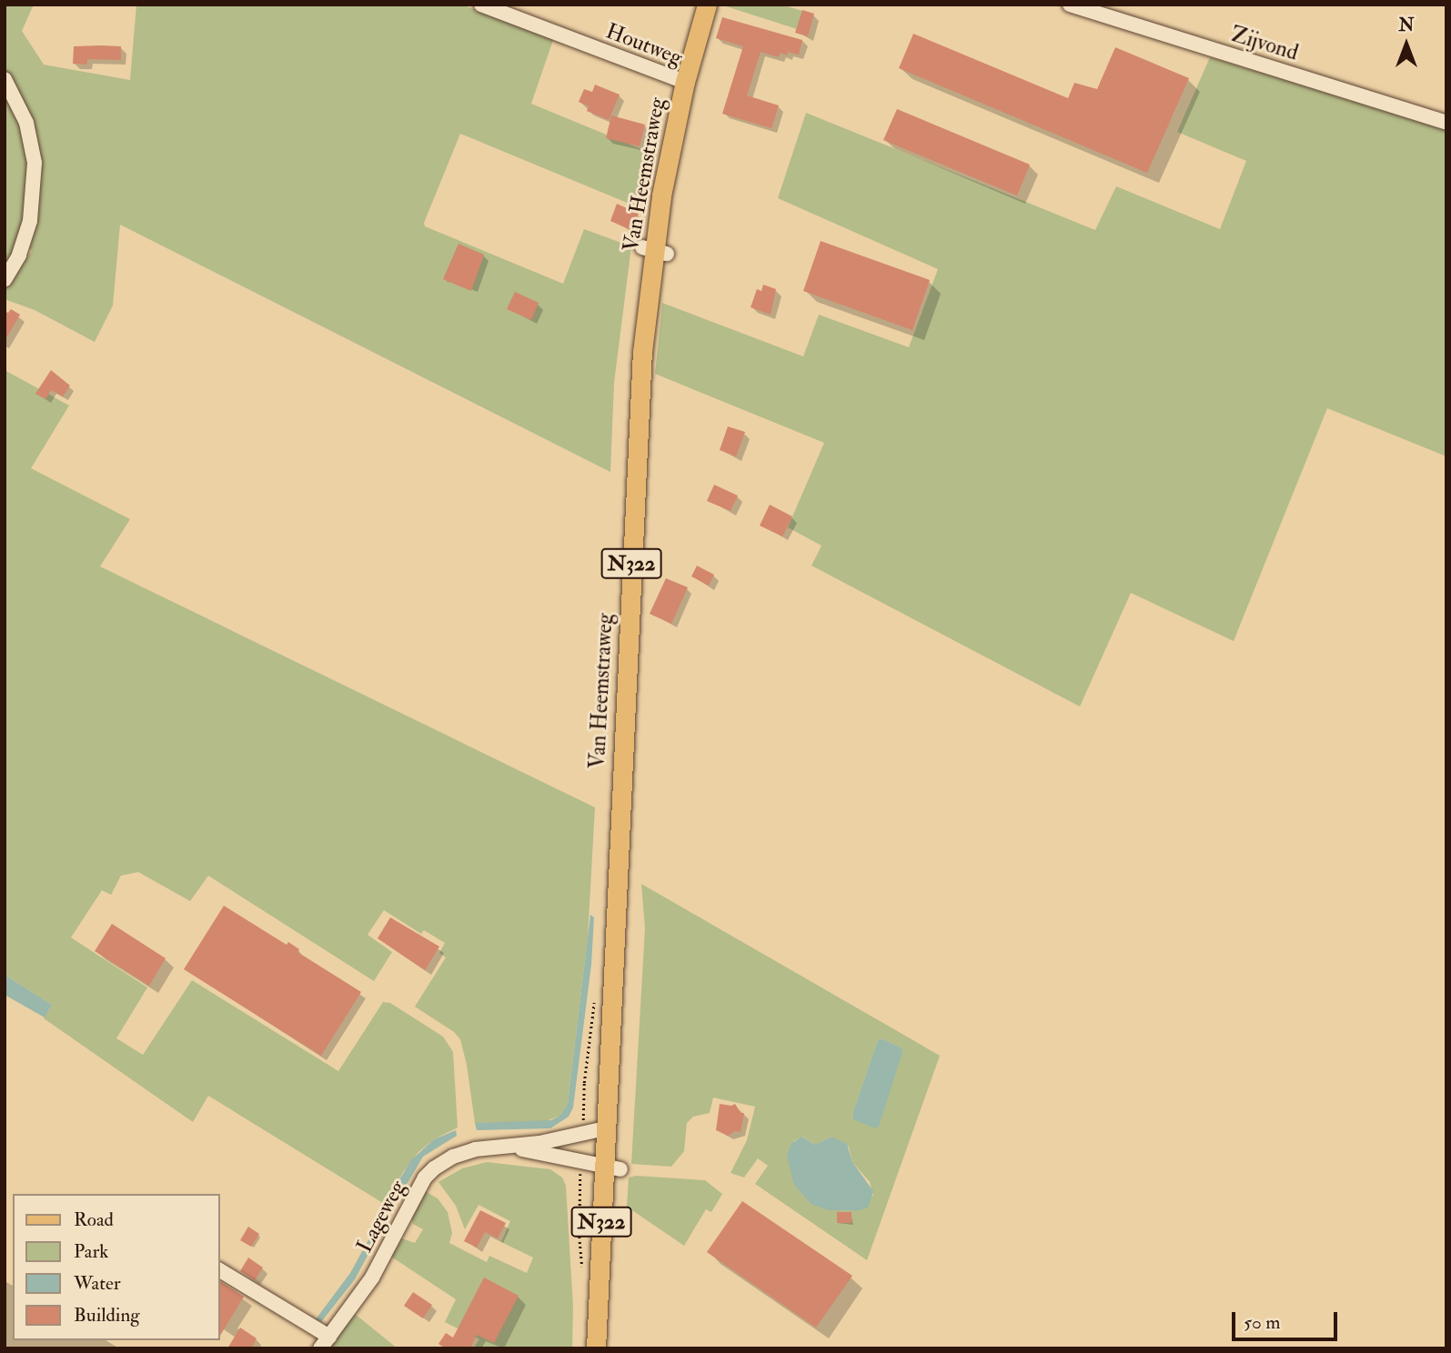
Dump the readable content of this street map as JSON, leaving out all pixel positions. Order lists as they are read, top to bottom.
{
  "streets": {
    "main road": ["Van Heemstraweg", "N322"],
    "street": ["Zijvond", "Houtweg", "Lageweg"]
  },
  "crossings": [
    ["Houtweg", "Van Heemstraweg"],
    ["Van Heemstraweg", "Lageweg"]
  ],
  "legend": [
    "Road",
    "Park",
    "Water",
    "Building"
  ],
  "scale_bar": "50 m",
  "north": "top"
}
